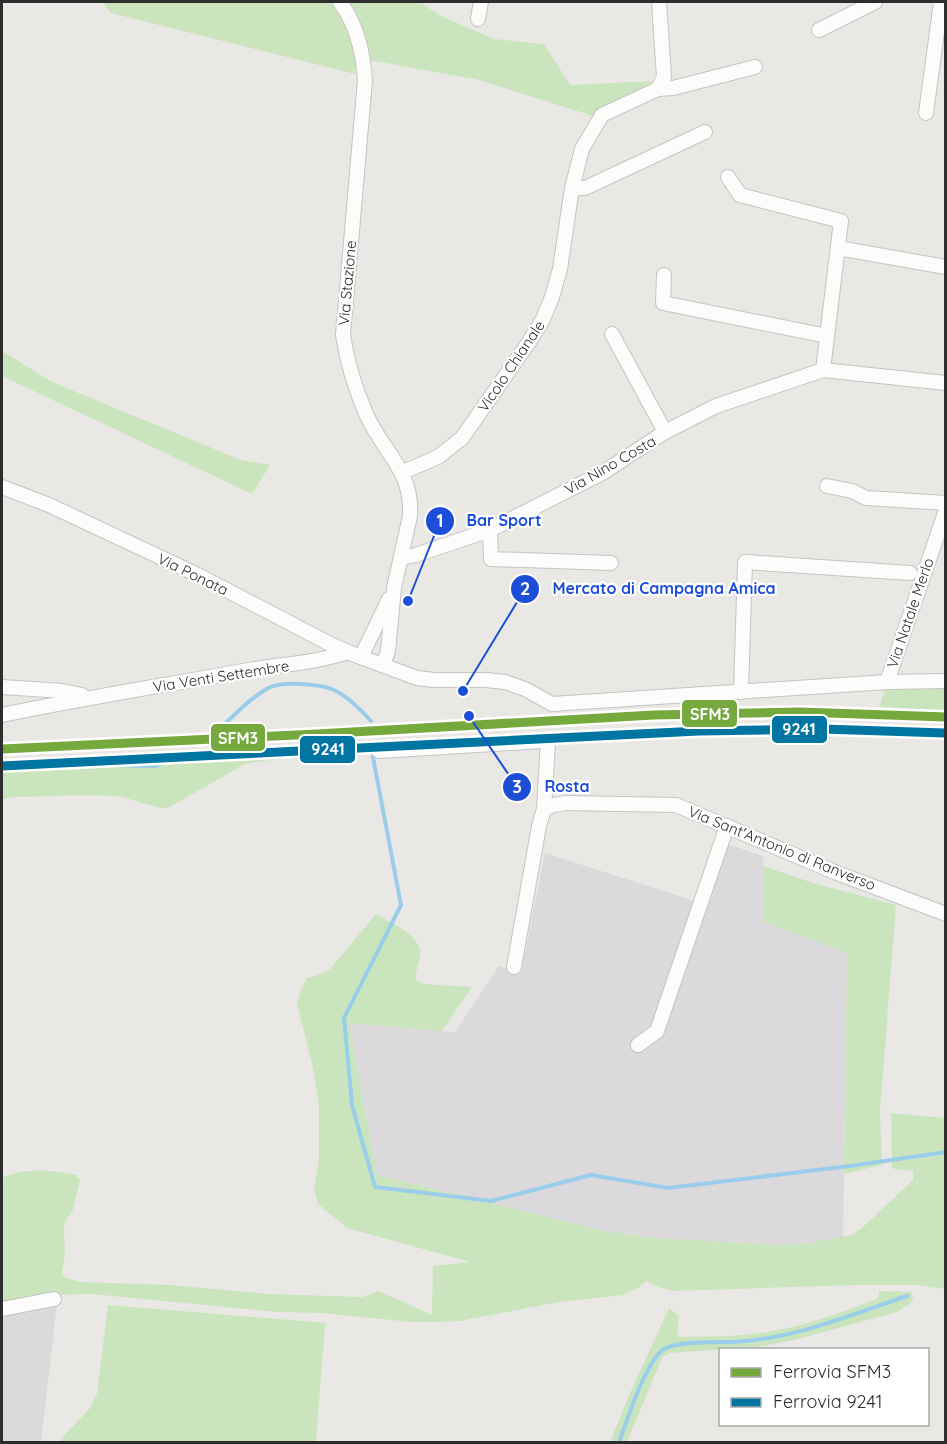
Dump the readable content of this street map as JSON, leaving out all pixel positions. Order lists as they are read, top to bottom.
{
  "streets": {
    "street": [
      "Via Stazione",
      "Vicolo Chianale",
      "Via Nino Costa",
      "Via Ponata",
      "Via Natale Merlo",
      "Via Venti Settembre",
      "Via Sant'Antonio di Ranverso"
    ]
  },
  "crossings": [
    ["Via Stazione", "Vicolo Chianale"],
    ["Via Stazione", "Via Nino Costa"],
    ["Via Stazione", "Via Ponata"],
    ["Via Stazione", "Via Venti Settembre"],
    ["Via Ponata", "Via Venti Settembre"]
  ],
  "places": ["Bar Sport", "Mercato di Campagna Amica", "Rosta"],
  "lines": ["rail line SFM3", "rail line 9241"],
  "legend": ["Ferrovia SFM3", "Ferrovia 9241"]
}
